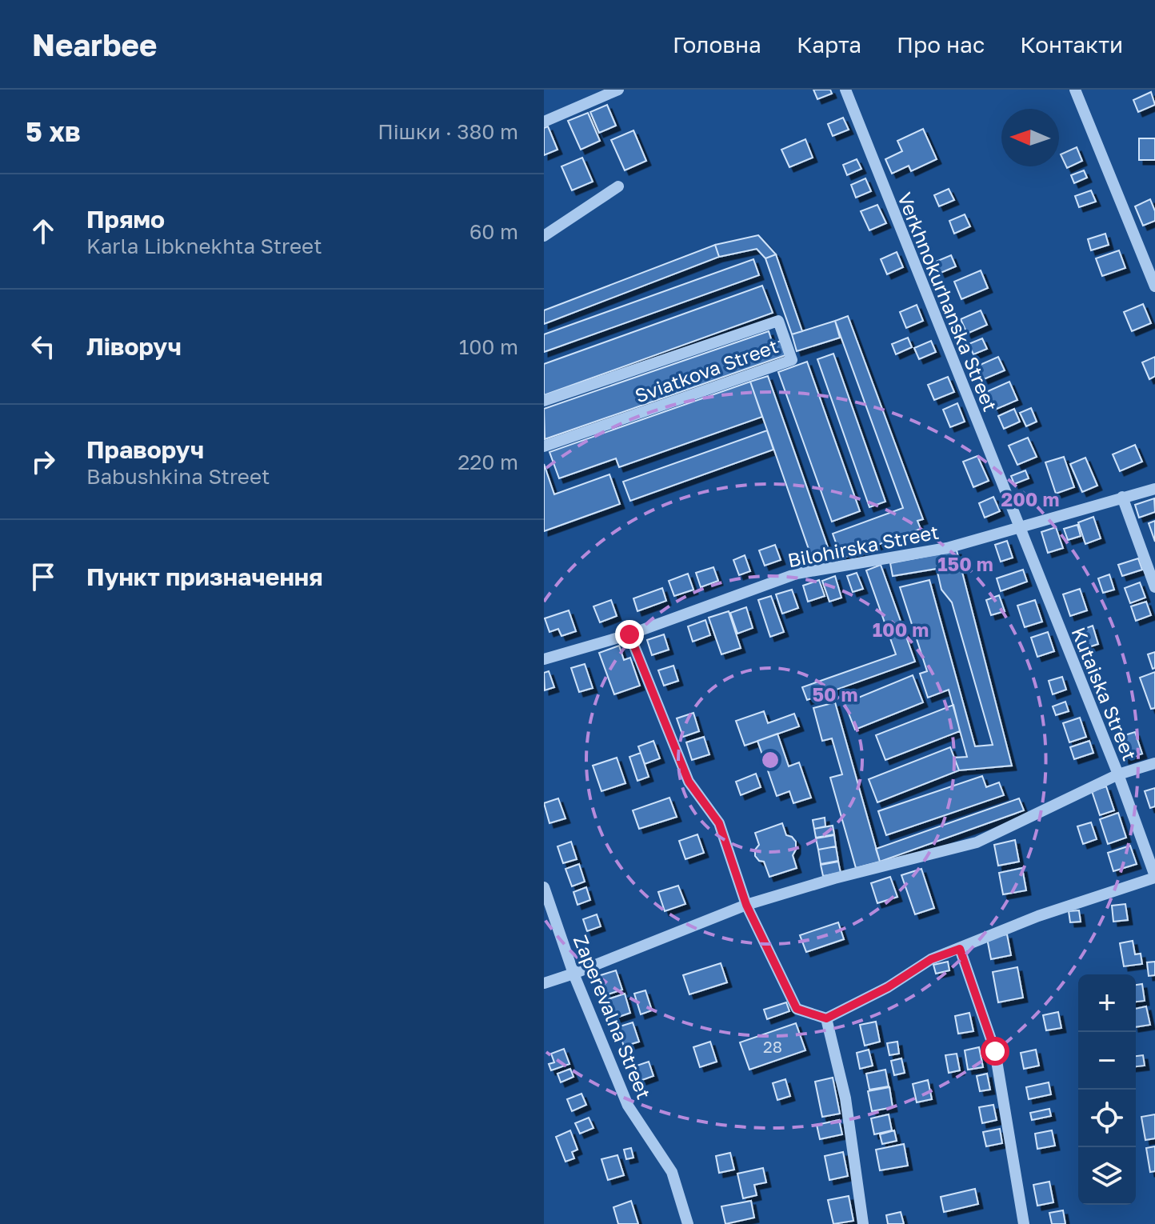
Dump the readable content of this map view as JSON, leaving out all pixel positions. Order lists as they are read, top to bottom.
{
  "streets": {
    "street": [
      "Verkhnokurhanska Street",
      "Sviatkova Street",
      "Bilohirska Street",
      "Kutaiska Street",
      "Zaperevalna Street"
    ]
  },
  "crossings": [
    ["Verkhnokurhanska Street", "Bilohirska Street"],
    ["Verkhnokurhanska Street", "Kutaiska Street"],
    ["Bilohirska Street", "Kutaiska Street"]
  ],
  "house_numbers": ["28"],
  "north": "left",
  "page": {
    "header": "Nearbee",
    "nav": [
      "Головна",
      "Карта",
      "Про нас",
      "Контакти"
    ],
    "heading": ["5 хв", "Пішки · 380 m"],
    "list": [
      ["Прямо", "Karla Libknekhta Street", "60 m"],
      ["Ліворуч", "100 m"],
      ["Праворуч", "Babushkina Street", "220 m"],
      "Пункт призначення"
    ],
    "map_buttons": ["+", "−"]
  },
  "rings": [
    "200 m",
    "150 m",
    "100 m",
    "50 m"
  ]
}
